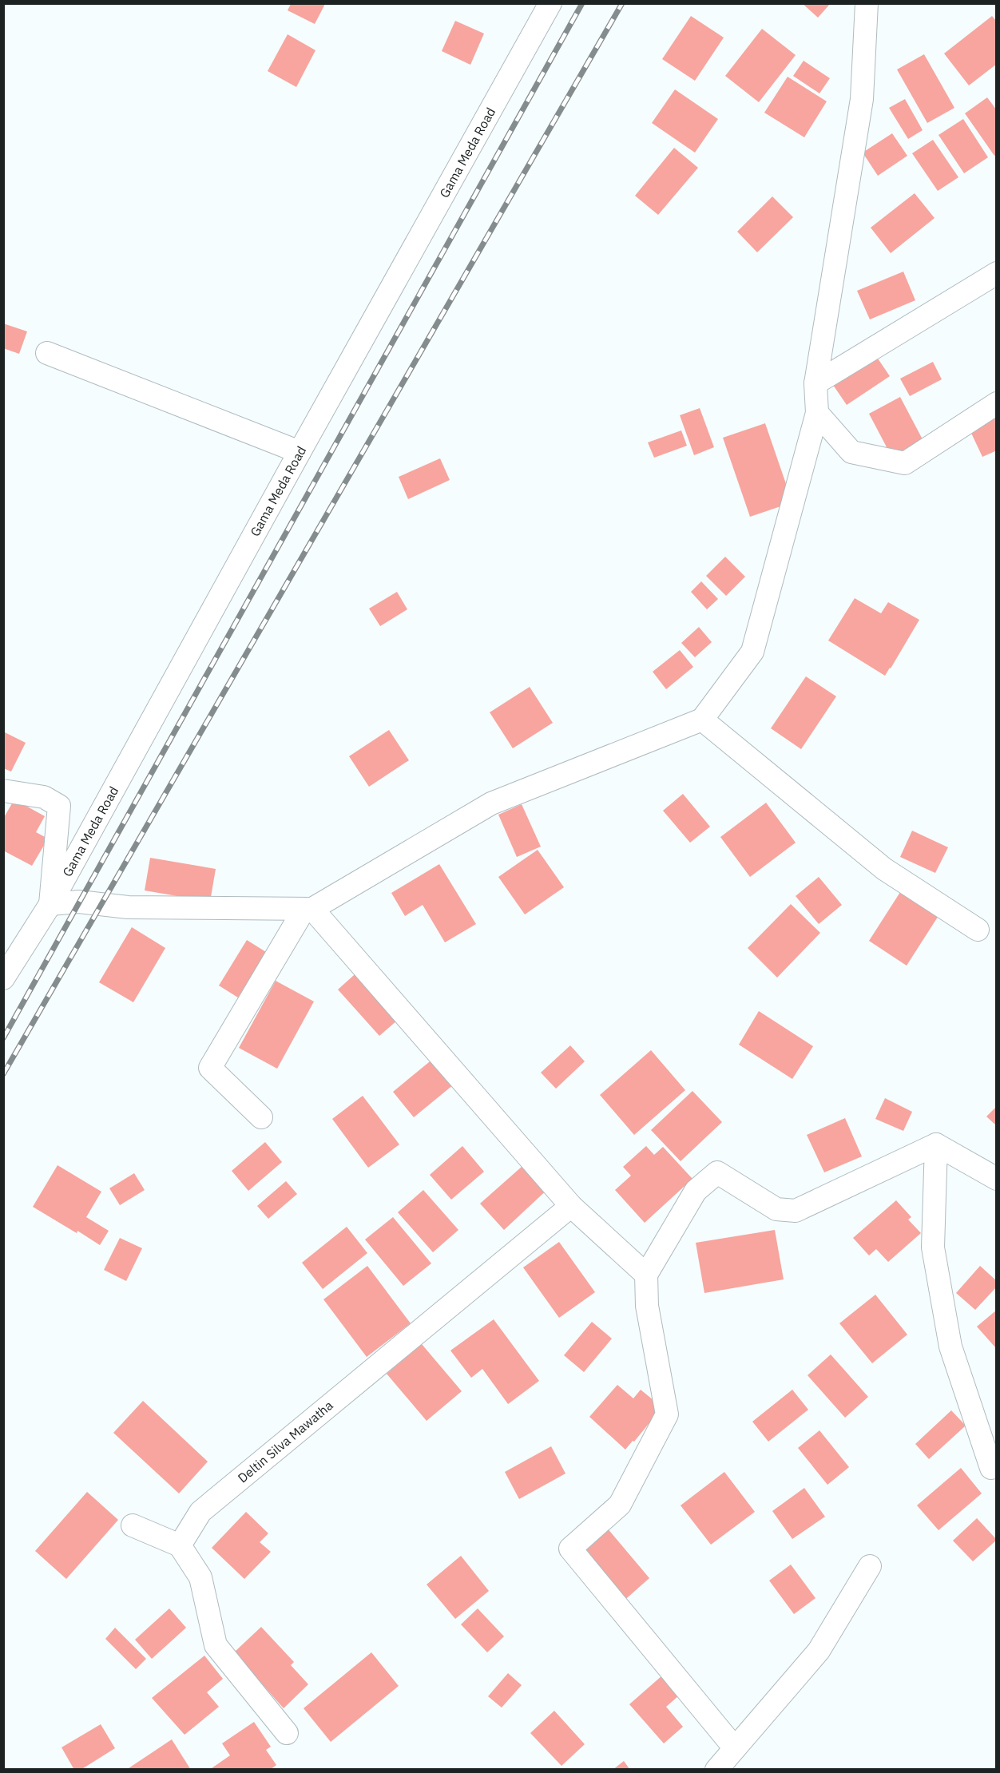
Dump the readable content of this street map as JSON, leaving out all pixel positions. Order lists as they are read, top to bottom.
{
  "streets": {
    "street": ["Gama Meda Road", "Deltin Silva Mawatha"]
  }
}
